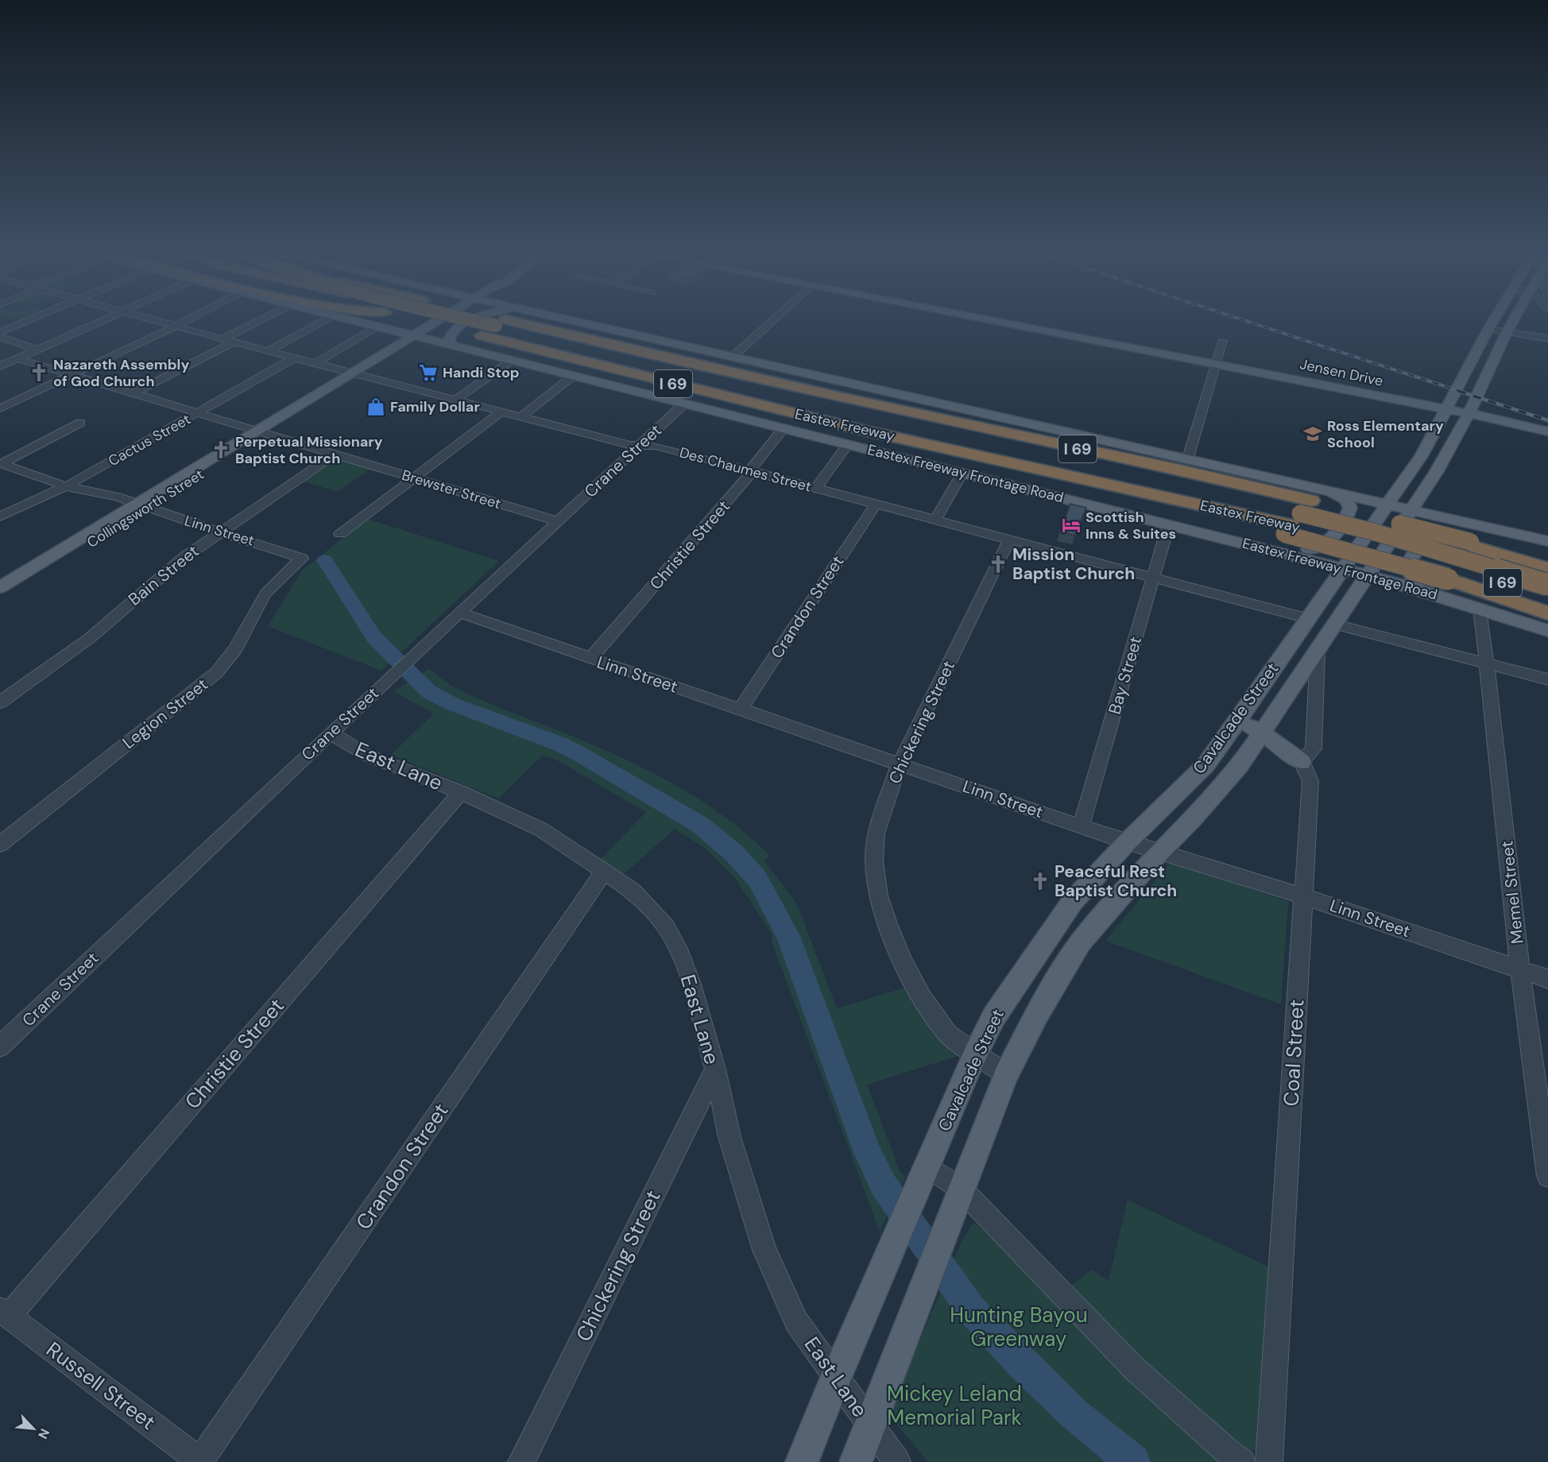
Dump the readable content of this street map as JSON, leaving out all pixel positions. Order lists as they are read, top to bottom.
{
  "streets": {
    "highway": ["I 69", "Eastex Freeway"],
    "main road": [
      "Jensen Drive",
      "Eastex Freeway Frontage Road",
      "Collingsworth Street",
      "Cavalcade Street"
    ],
    "street": [
      "Cactus Street",
      "Crane Street",
      "Des Chaumes Street",
      "Brewster Street",
      "Linn Street",
      "Christie Street",
      "Bain Street",
      "Crandon Street",
      "Bay Street",
      "Legion Street",
      "Chickering Street",
      "East Lane",
      "Memel Street",
      "Coal Street",
      "Russell Street"
    ]
  },
  "crossings": [
    ["Jensen Drive", "Cavalcade Street"],
    ["I 69", "Eastex Freeway"],
    ["I 69", "Eastex Freeway Frontage Road"],
    ["Eastex Freeway", "Eastex Freeway Frontage Road"],
    ["Cactus Street", "Des Chaumes Street"],
    ["Cactus Street", "Brewster Street"],
    ["Cactus Street", "Linn Street"],
    ["Crane Street", "Des Chaumes Street"],
    ["Crane Street", "Eastex Freeway Frontage Road"],
    ["Crane Street", "Brewster Street"],
    ["Crane Street", "Linn Street"],
    ["Crane Street", "East Lane"],
    ["Des Chaumes Street", "Collingsworth Street"],
    ["Des Chaumes Street", "Christie Street"],
    ["Des Chaumes Street", "Crandon Street"],
    ["Des Chaumes Street", "Bay Street"],
    ["Des Chaumes Street", "Cavalcade Street"],
    ["Des Chaumes Street", "Chickering Street"],
    ["Eastex Freeway Frontage Road", "Collingsworth Street"],
    ["Eastex Freeway Frontage Road", "Christie Street"],
    ["Eastex Freeway Frontage Road", "Bay Street"],
    ["Eastex Freeway Frontage Road", "Cavalcade Street"],
    ["Eastex Freeway Frontage Road", "Memel Street"],
    ["Brewster Street", "Collingsworth Street"],
    ["Brewster Street", "Bain Street"],
    ["Collingsworth Street", "Linn Street"],
    ["Linn Street", "Christie Street"],
    ["Linn Street", "Bain Street"],
    ["Linn Street", "Crandon Street"],
    ["Linn Street", "Bay Street"],
    ["Linn Street", "Legion Street"],
    ["Linn Street", "Cavalcade Street"],
    ["Linn Street", "Chickering Street"],
    ["Linn Street", "Memel Street"],
    ["Linn Street", "Coal Street"],
    ["Christie Street", "East Lane"],
    ["Christie Street", "Russell Street"],
    ["Crandon Street", "East Lane"],
    ["Crandon Street", "Russell Street"],
    ["Cavalcade Street", "Chickering Street"],
    ["Cavalcade Street", "East Lane"],
    ["Chickering Street", "East Lane"]
  ],
  "parks": ["Hunting Bayou Greenway", "Mickey Leland Memorial Park"],
  "places": {
    "church": [
      "Nazareth Assembly of God Church",
      "Perpetual Missionary Baptist Church",
      "Mission Baptist Church",
      "Peaceful Rest Baptist Church"
    ],
    "supermarket": ["Handi Stop"],
    "shop": ["Family Dollar"],
    "school or university": ["Ross Elementary School"],
    "hotel": ["Scottish Inns & Suites"]
  },
  "north": "bottom right"
}
